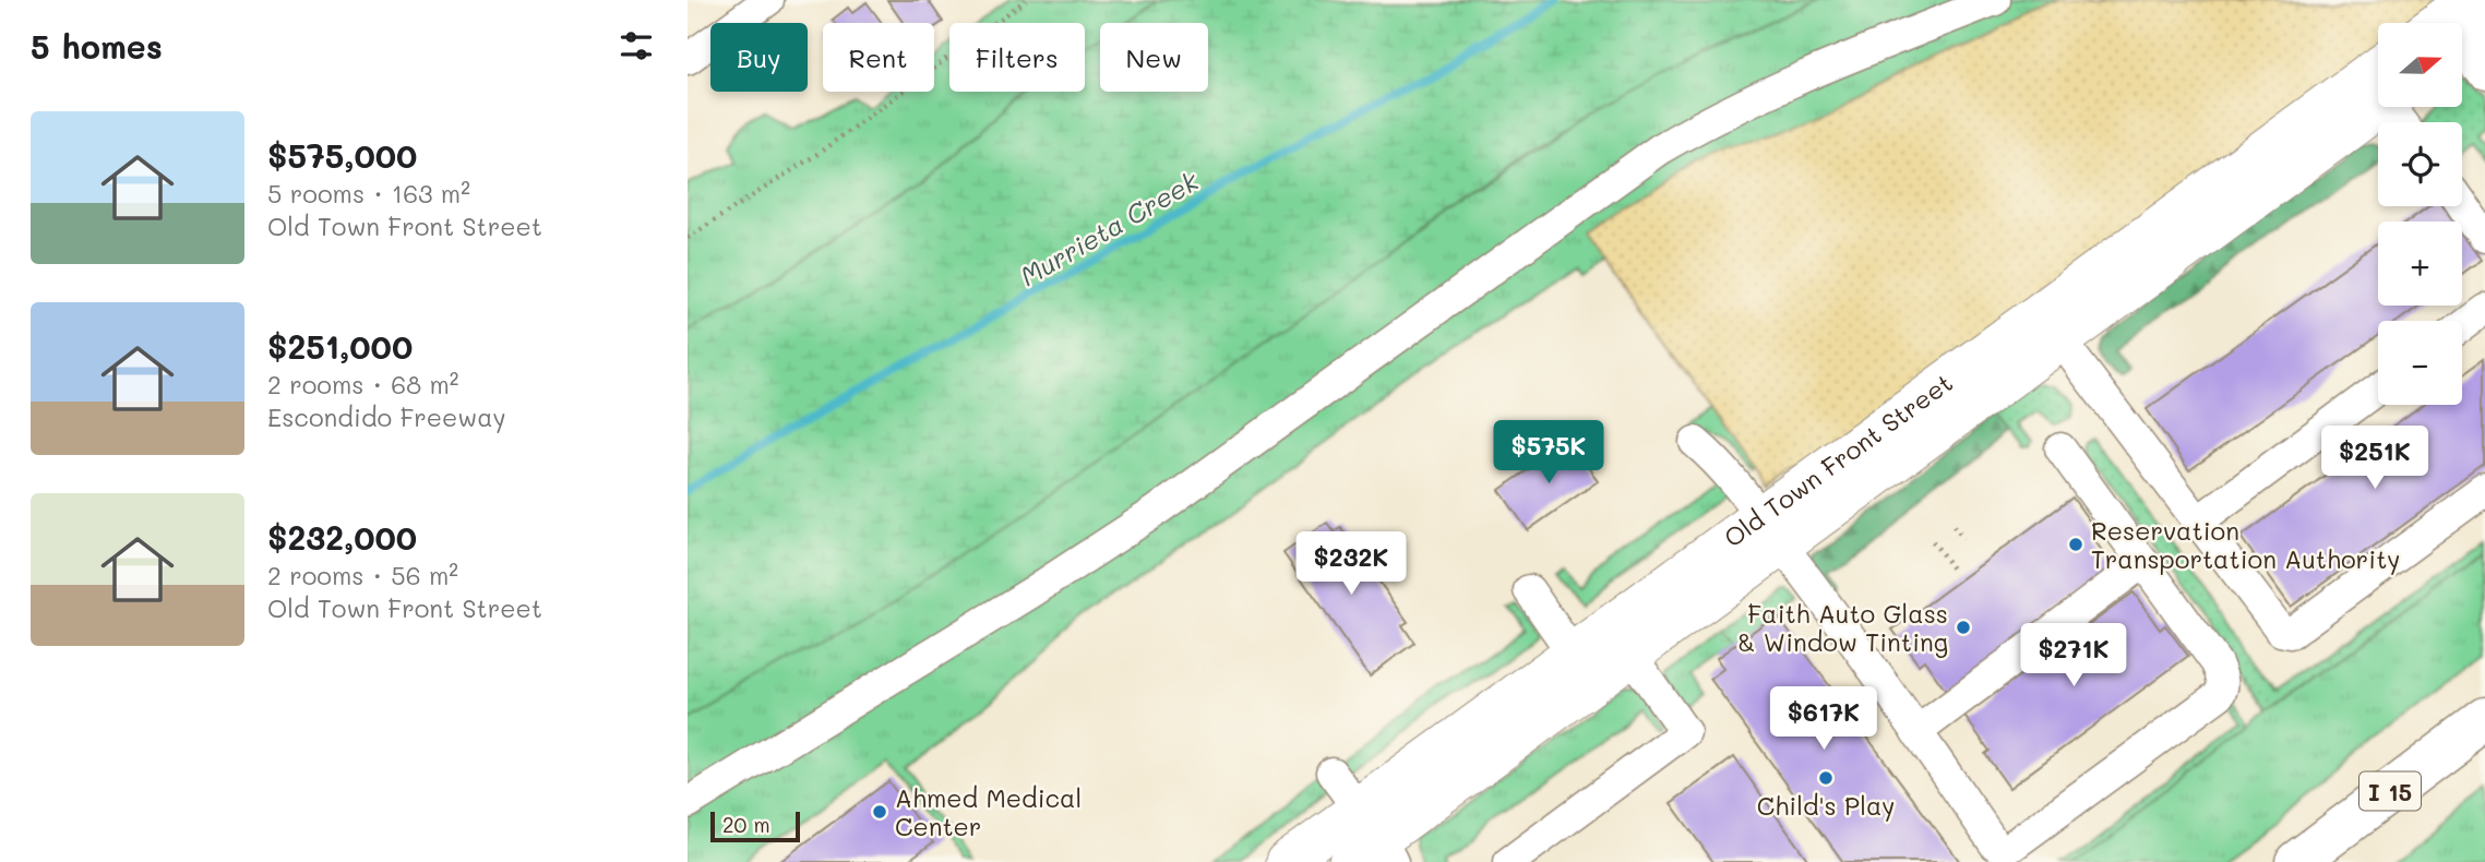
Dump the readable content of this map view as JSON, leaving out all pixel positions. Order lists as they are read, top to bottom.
{
  "streets": {
    "highway": ["I 15"],
    "main road": ["Old Town Front Street"]
  },
  "water": ["Murrieta Creek"],
  "places": [
    "Reservation Transportation Authority",
    "Faith Auto Glass & Window Tinting",
    "Child's Play",
    "Ahmed Medical Center"
  ],
  "scale_bar": "20 m",
  "north": "right",
  "page": {
    "heading": "5 homes",
    "map_buttons": ["+", "−"],
    "chip": [
      "Buy",
      "Rent",
      "Filters",
      "New"
    ],
    "list": [
      {
        "name": "$575,000",
        "note": "5 rooms · 163 m² · Old Town Front Street"
      },
      {
        "name": "$251,000",
        "note": "2 rooms · 68 m² · Escondido Freeway"
      },
      {
        "name": "$232,000",
        "note": "2 rooms · 56 m² · Old Town Front Street"
      }
    ],
    "price": [
      "$575K",
      "$251K",
      "$232K",
      "$271K",
      "$617K"
    ],
    "scale": "20 m"
  }
}
